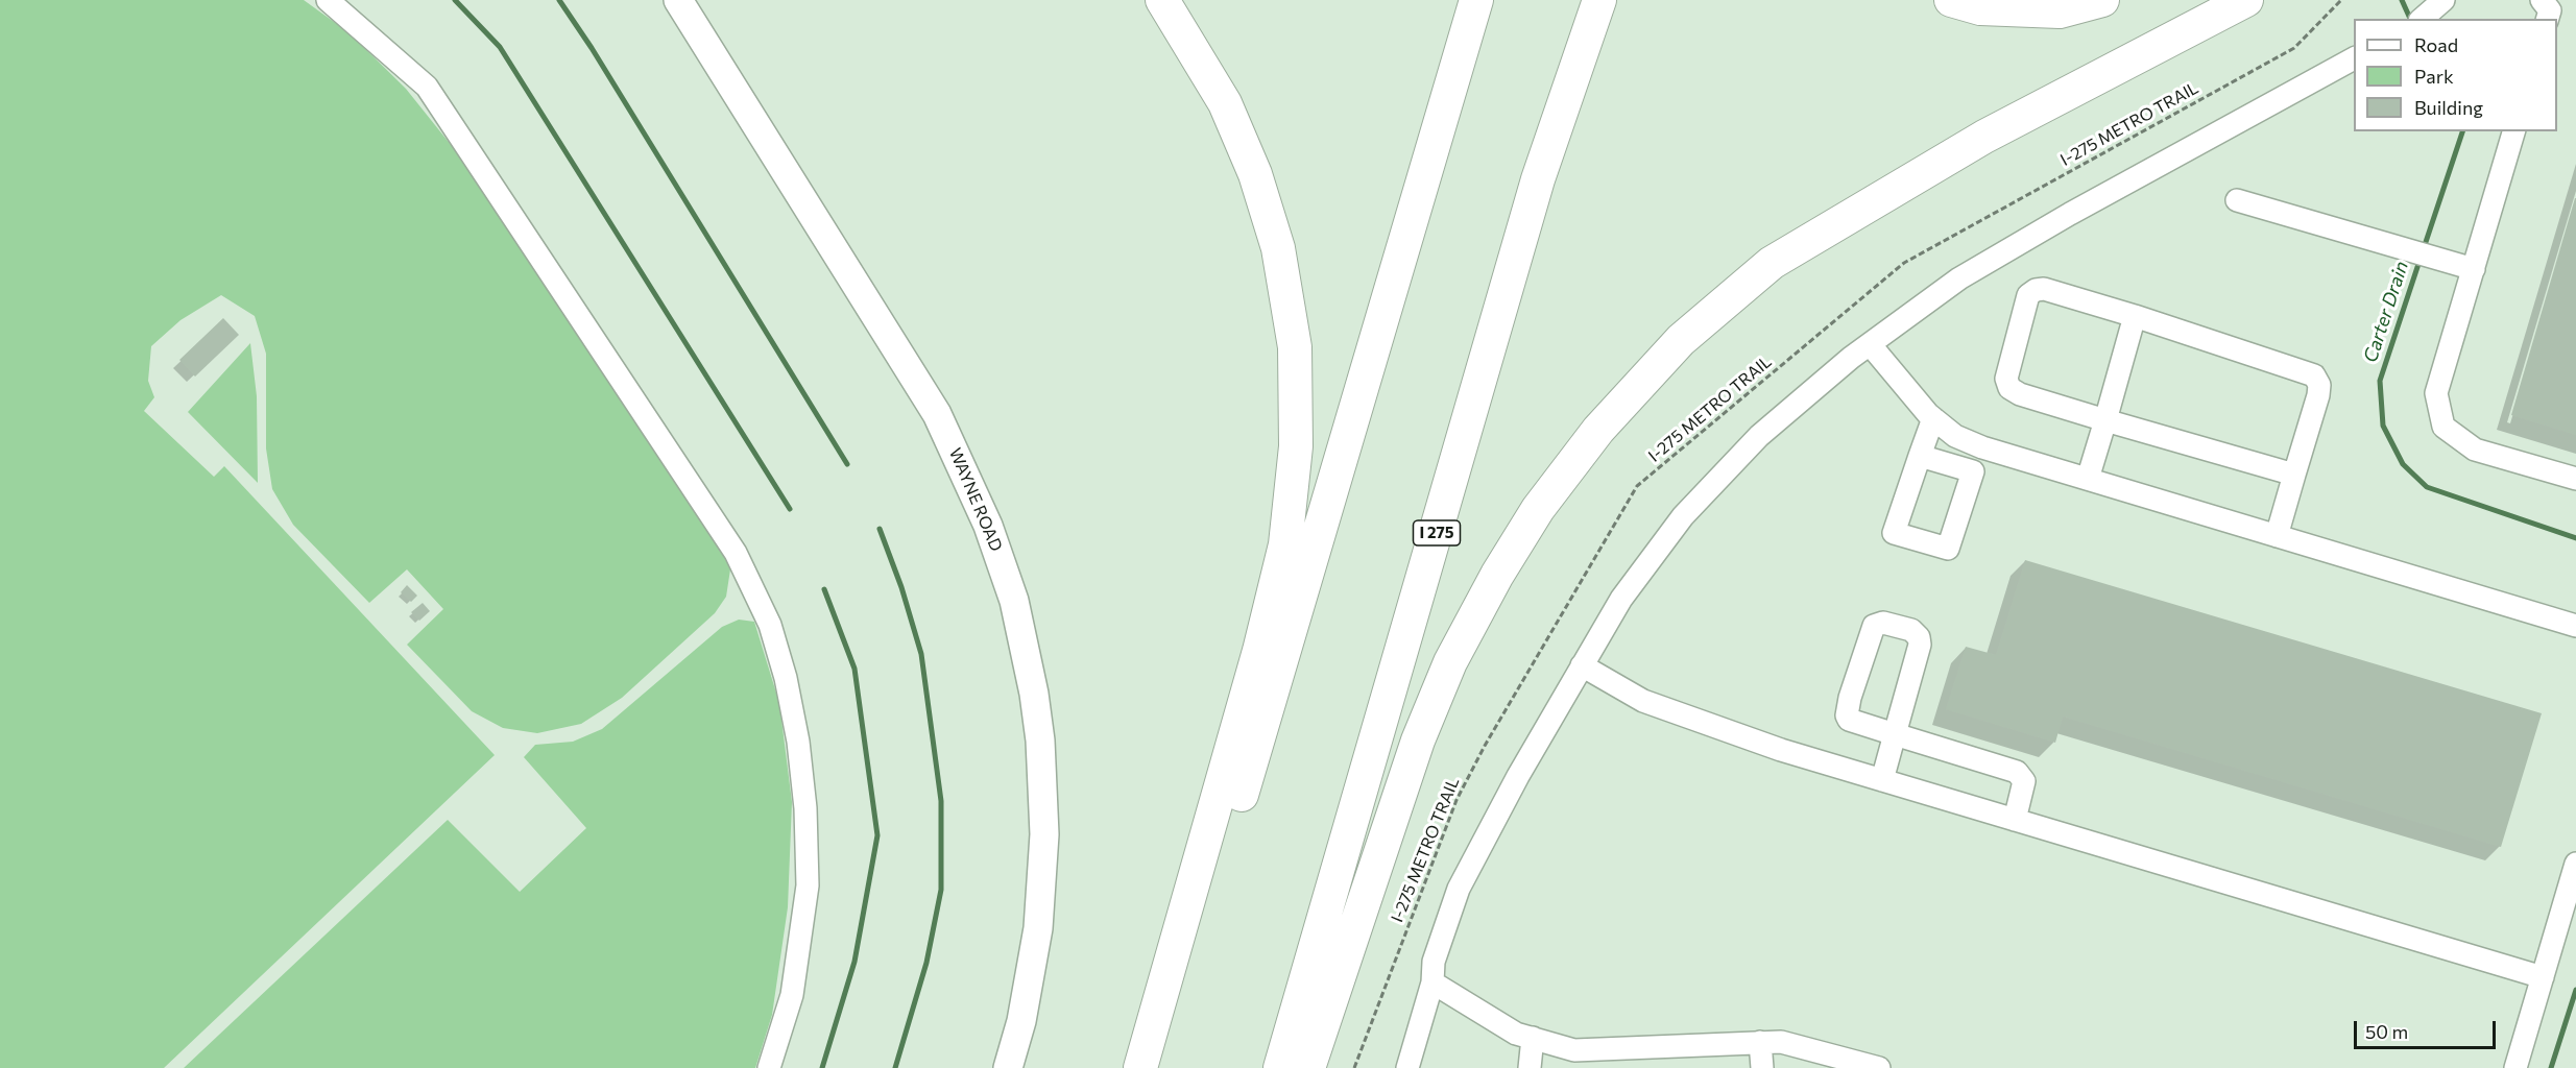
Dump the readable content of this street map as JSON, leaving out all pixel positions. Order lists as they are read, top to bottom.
{
  "streets": {
    "highway": ["I 275"],
    "main road": ["WAYNE ROAD"],
    "path": ["I-275 METRO TRAIL"]
  },
  "water": ["Carter Drain"],
  "legend": ["Road", "Park", "Building"],
  "scale_bar": "50 m"
}
